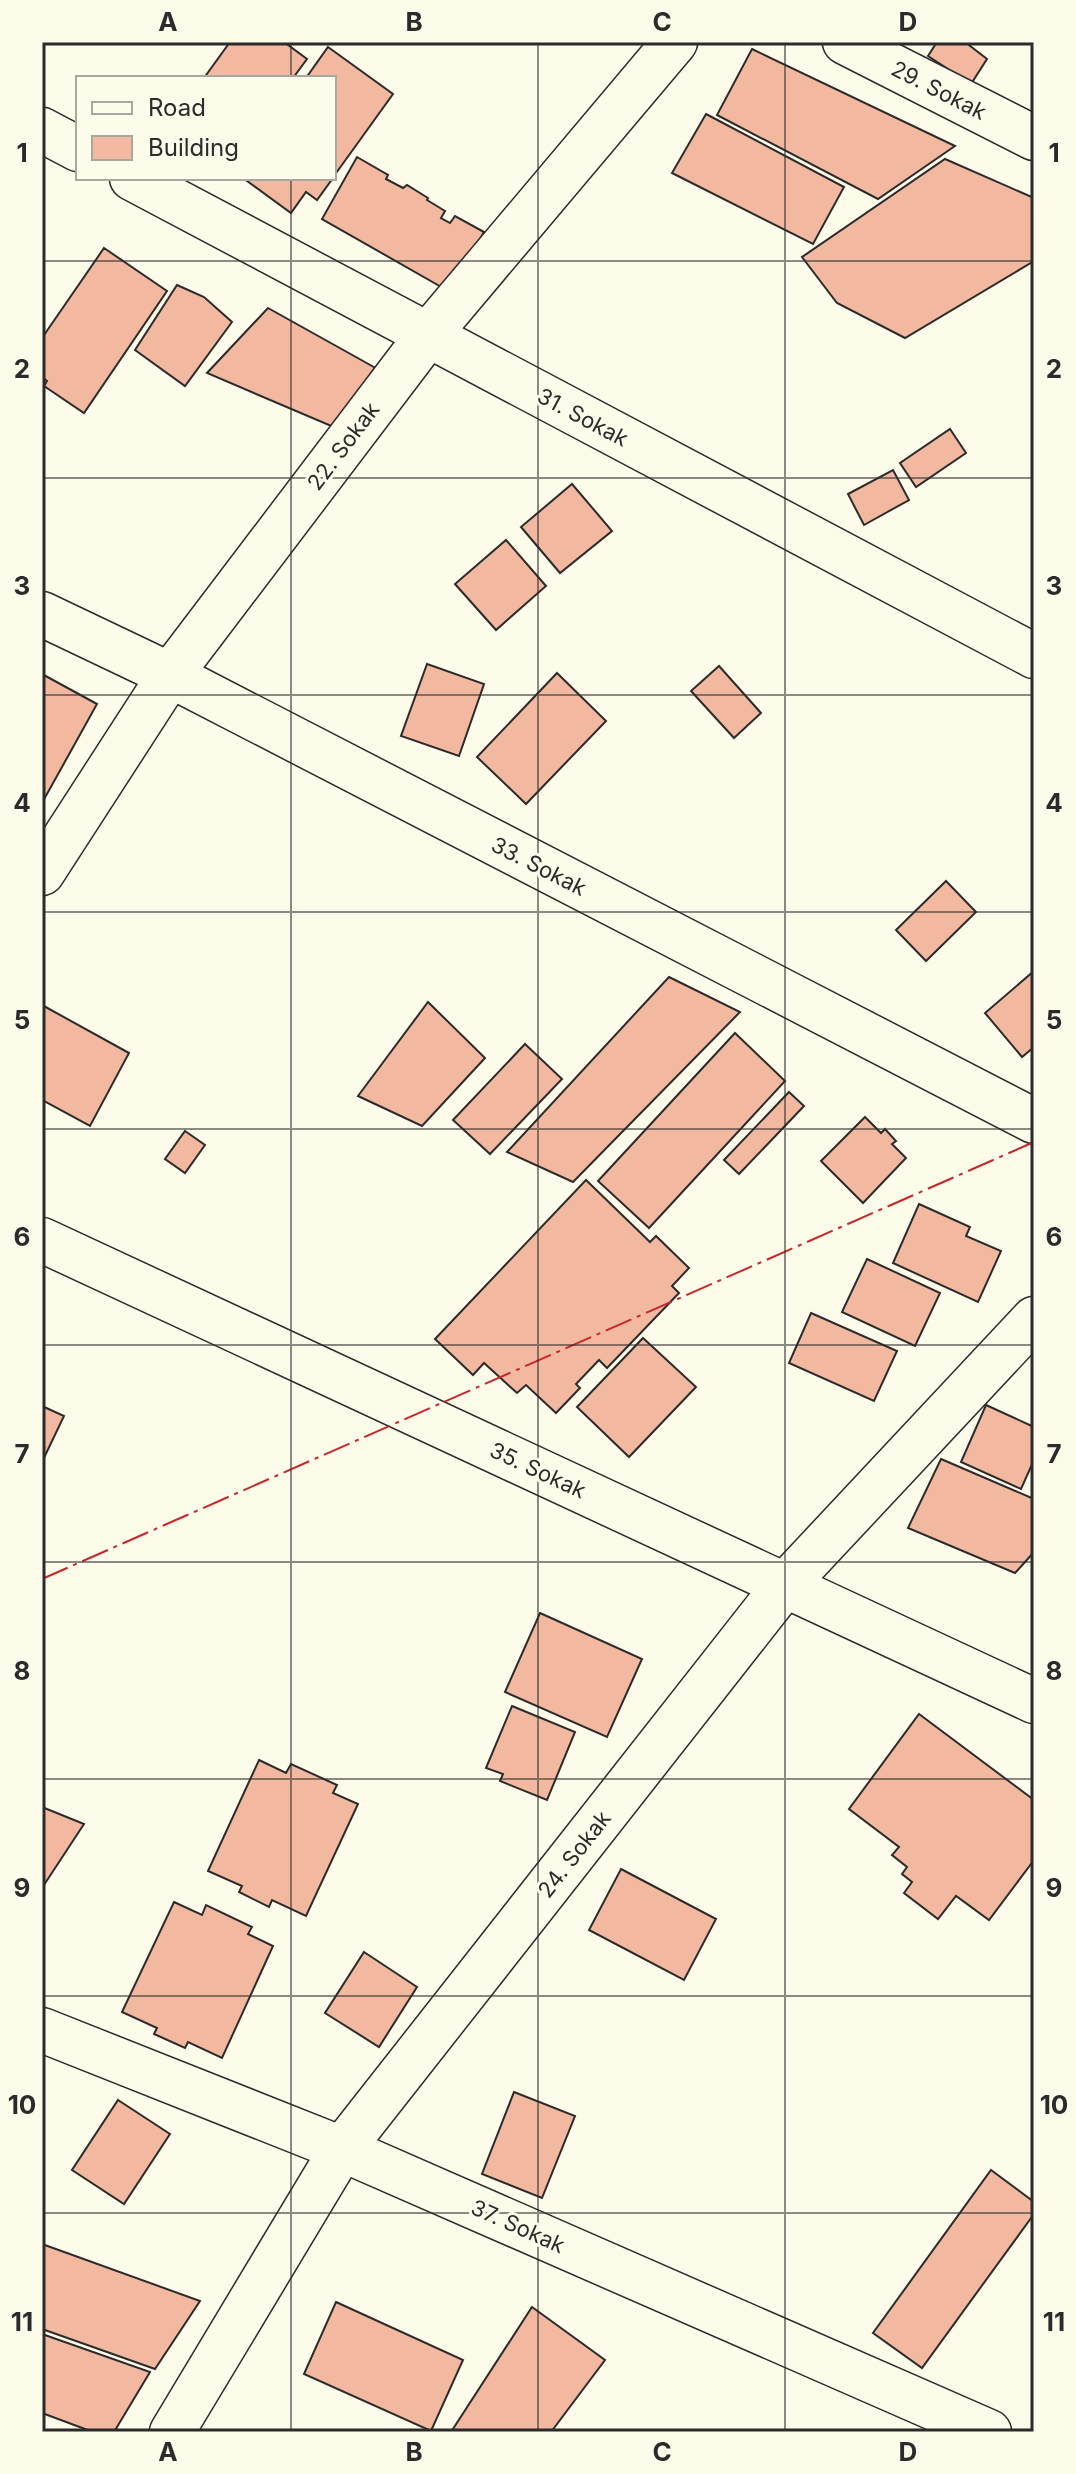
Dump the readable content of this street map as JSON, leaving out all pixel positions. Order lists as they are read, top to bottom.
{
  "streets": {
    "street": [
      "29. Sokak",
      "31. Sokak",
      "22. Sokak",
      "33. Sokak",
      "35. Sokak",
      "24. Sokak",
      "37. Sokak"
    ]
  },
  "crossings": [
    ["31. Sokak", "22. Sokak"],
    ["22. Sokak", "33. Sokak"],
    ["35. Sokak", "24. Sokak"],
    ["24. Sokak", "37. Sokak"]
  ],
  "legend": ["Road", "Building"],
  "grid": {
    "columns": [
      "A",
      "B",
      "C",
      "D"
    ],
    "rows": [
      "1",
      "2",
      "3",
      "4",
      "5",
      "6",
      "7",
      "8",
      "9",
      "10",
      "11"
    ]
  }
}
